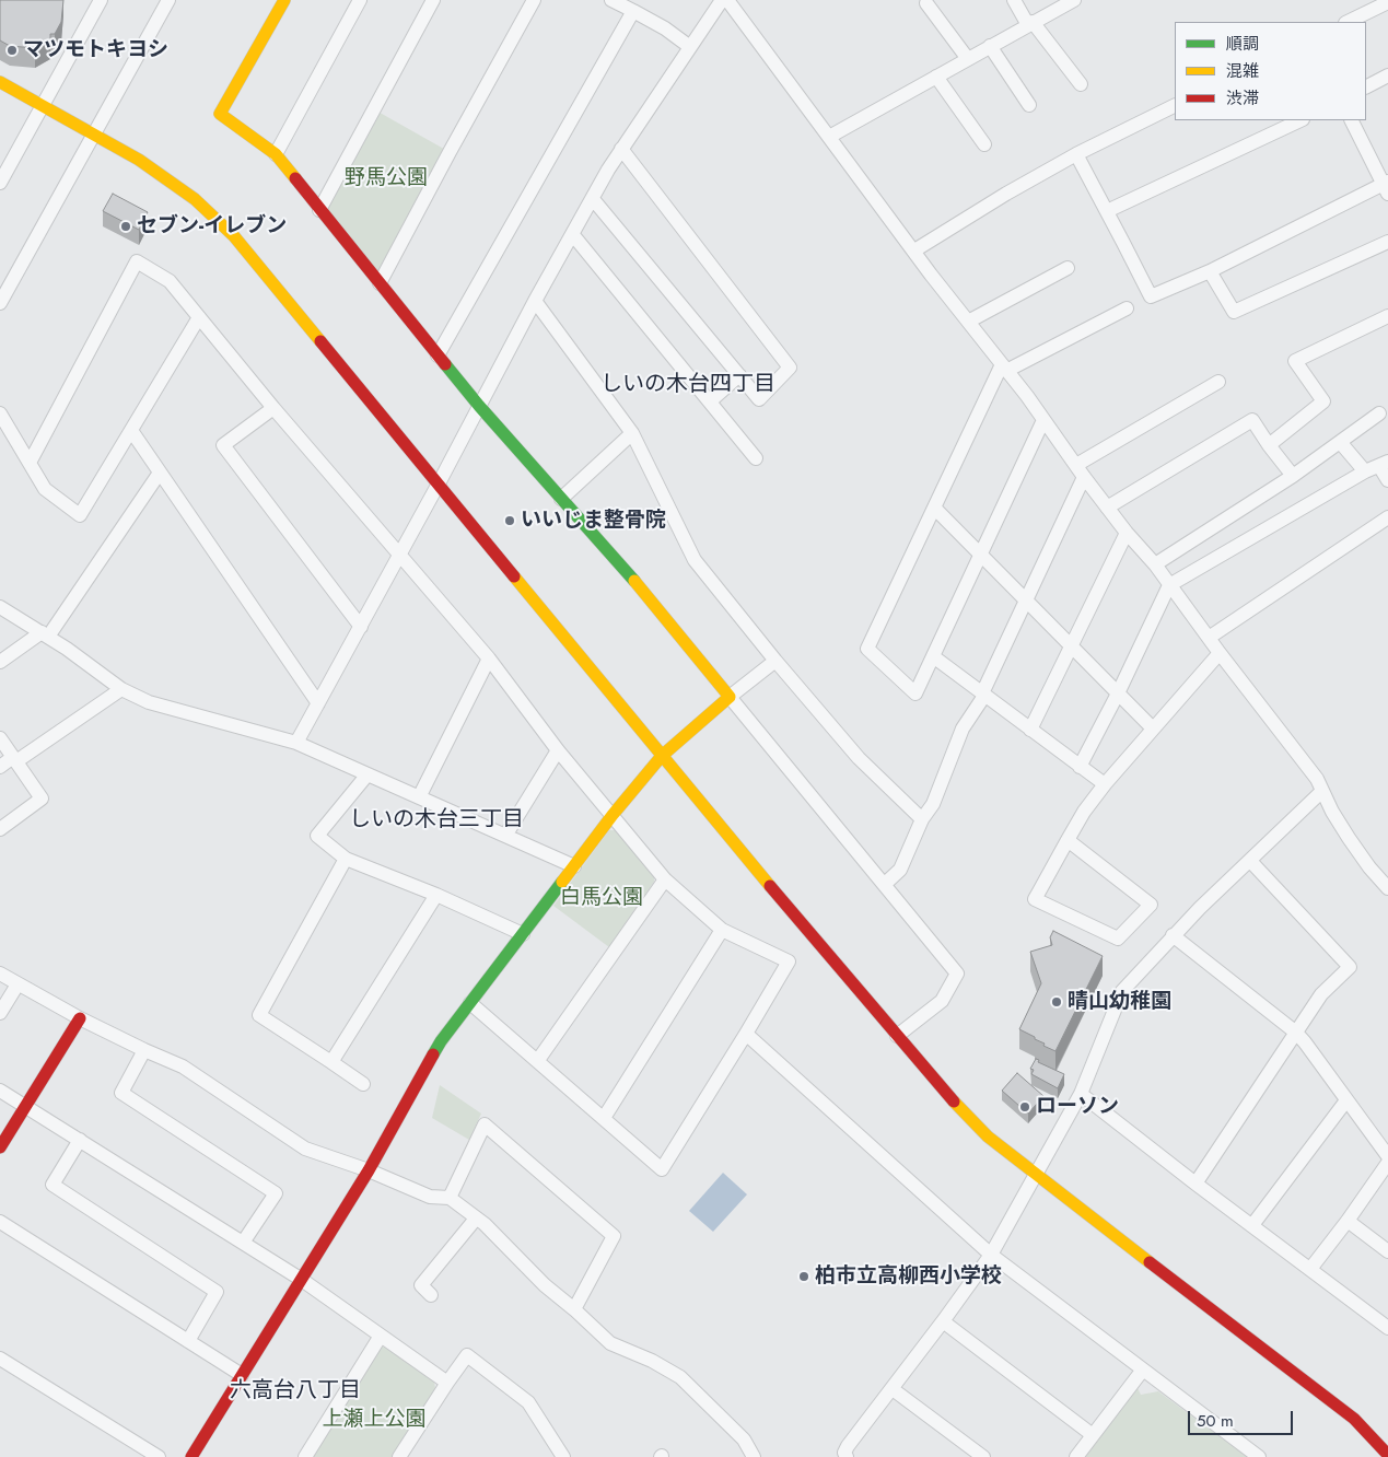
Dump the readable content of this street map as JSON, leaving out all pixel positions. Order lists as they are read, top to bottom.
{
  "districts": ["しいの木台四丁目", "しいの木台三丁目", "六高台八丁目"],
  "parks": ["野馬公園", "白馬公園", "上瀬上公園"],
  "places": [
    "マツモトキヨシ",
    "セブン-イレブン",
    "いいじま整骨院",
    "晴山幼稚園",
    "ローソン",
    "柏市立高柳西小学校"
  ],
  "legend": ["順調", "混雑", "渋滞"],
  "scale_bar": "50 m"
}
